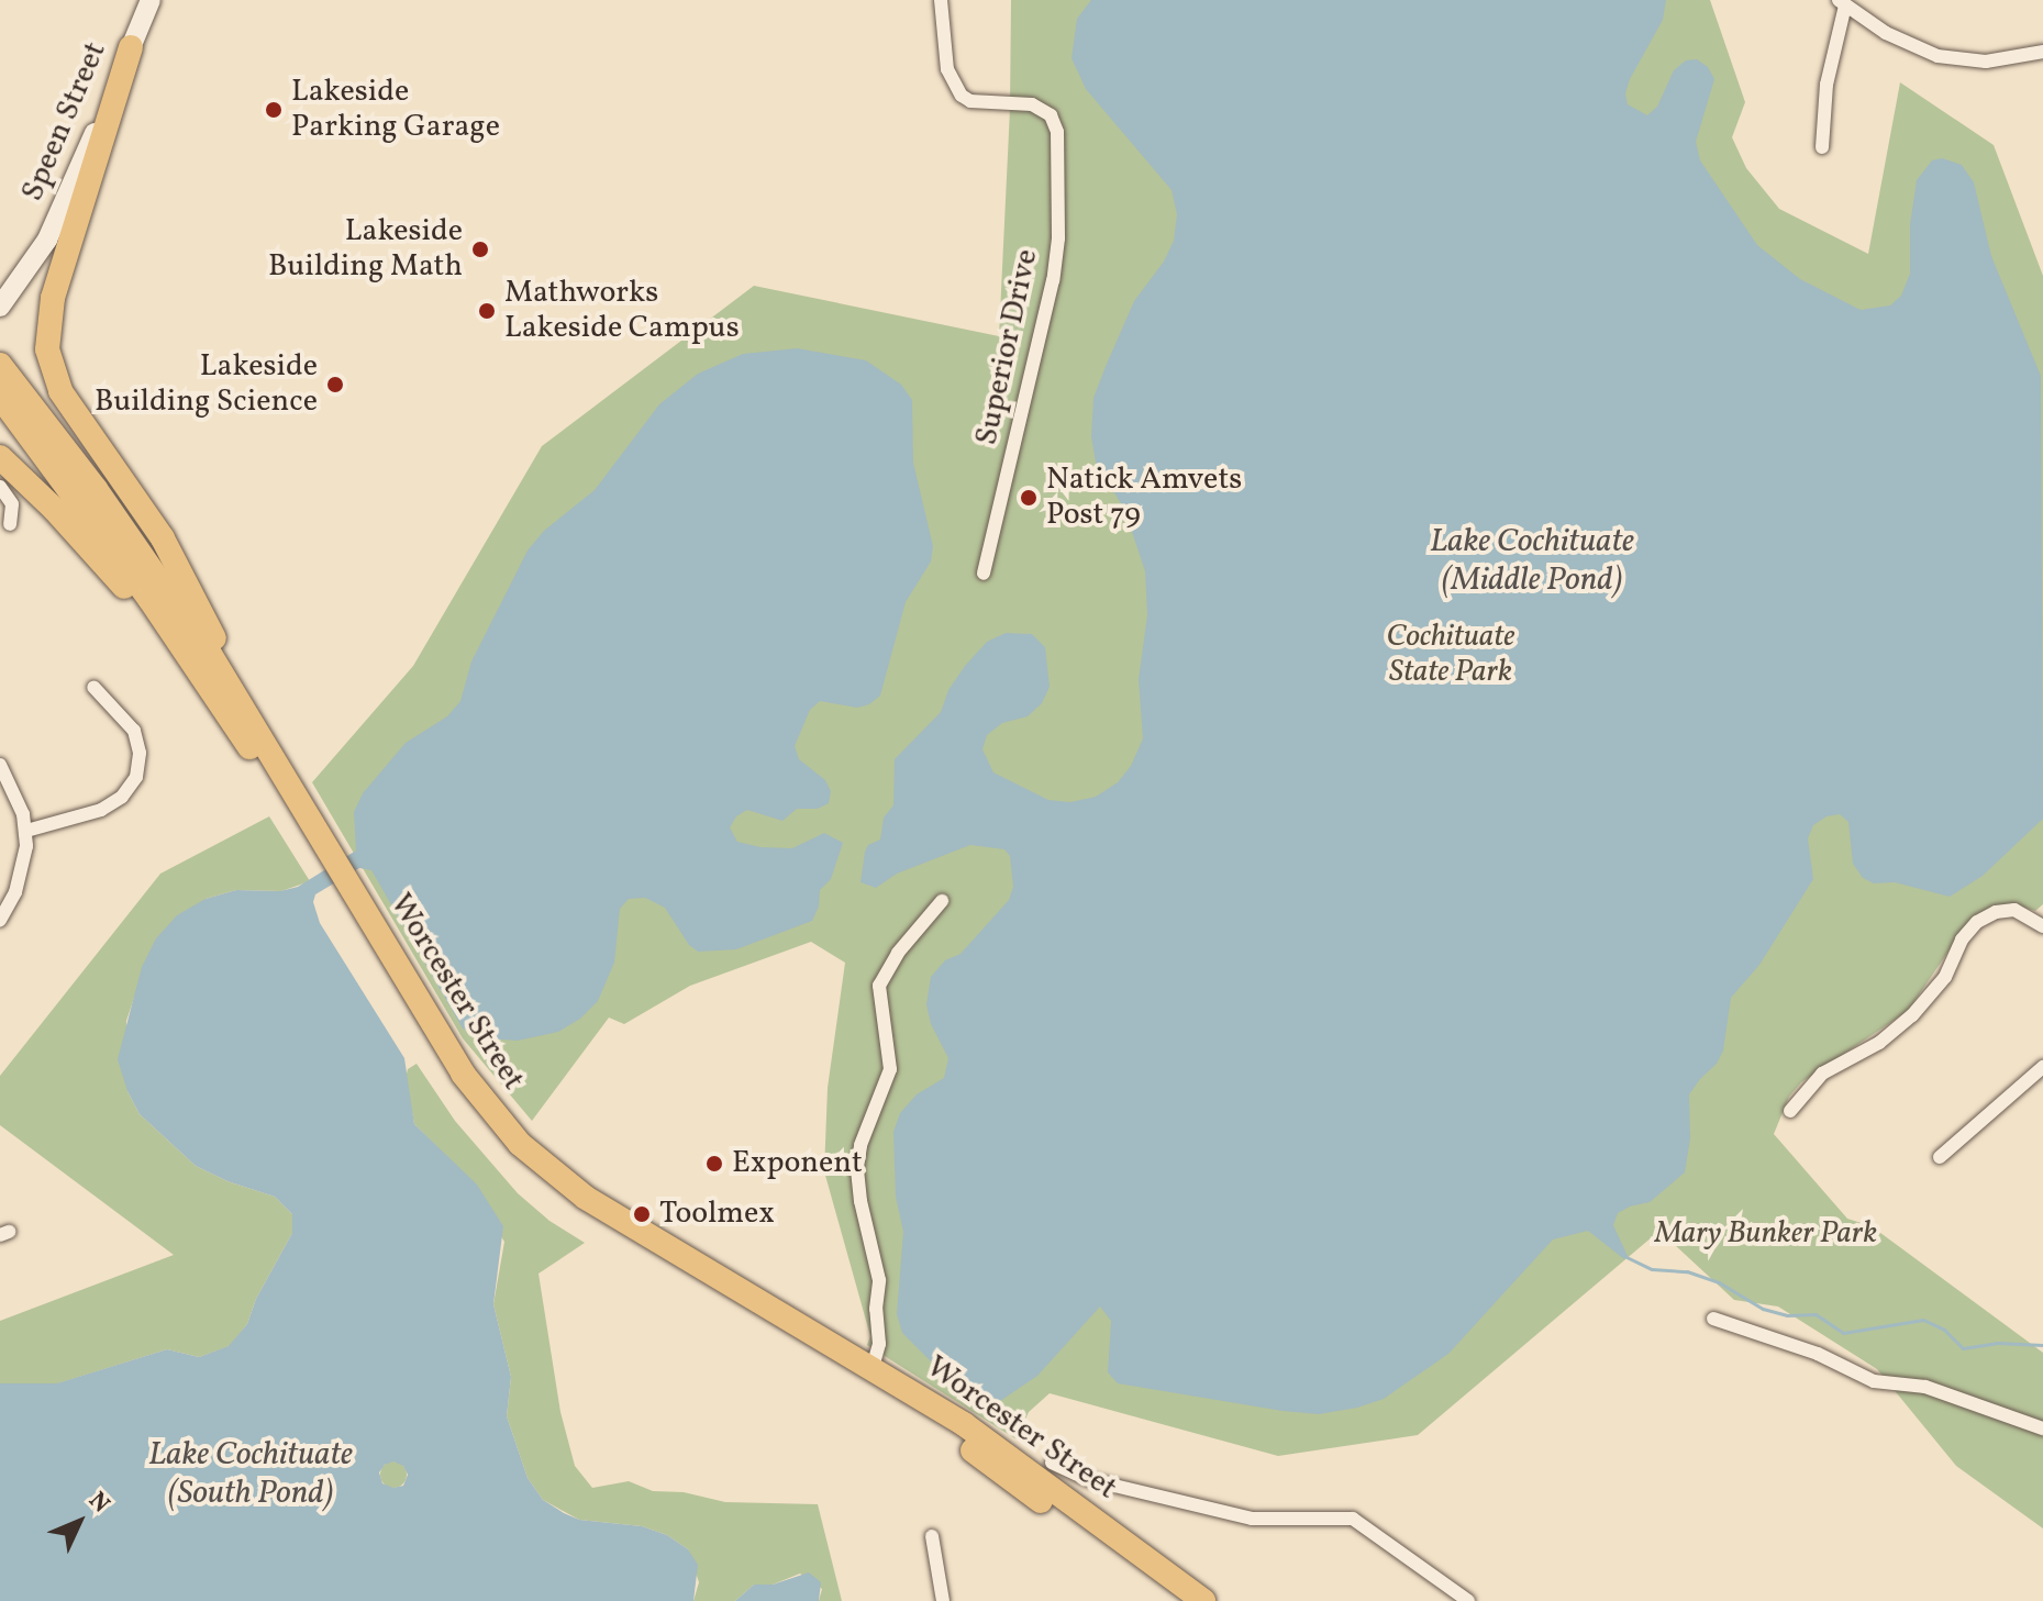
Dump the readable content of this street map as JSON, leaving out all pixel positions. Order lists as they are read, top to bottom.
{
  "streets": {
    "highway": ["Worcester Street"],
    "main road": ["Speen Street"],
    "street": ["Superior Drive"]
  },
  "water": ["Lake Cochituate (Middle Pond)", "Lake Cochituate (South Pond)"],
  "parks": ["Cochituate State Park", "Mary Bunker Park"],
  "places": [
    "Lakeside Parking Garage",
    "Lakeside Building Math",
    "Mathworks Lakeside Campus",
    "Lakeside Building Science",
    "Natick Amvets Post 79",
    "Exponent",
    "Toolmex"
  ],
  "north": "top right"
}
